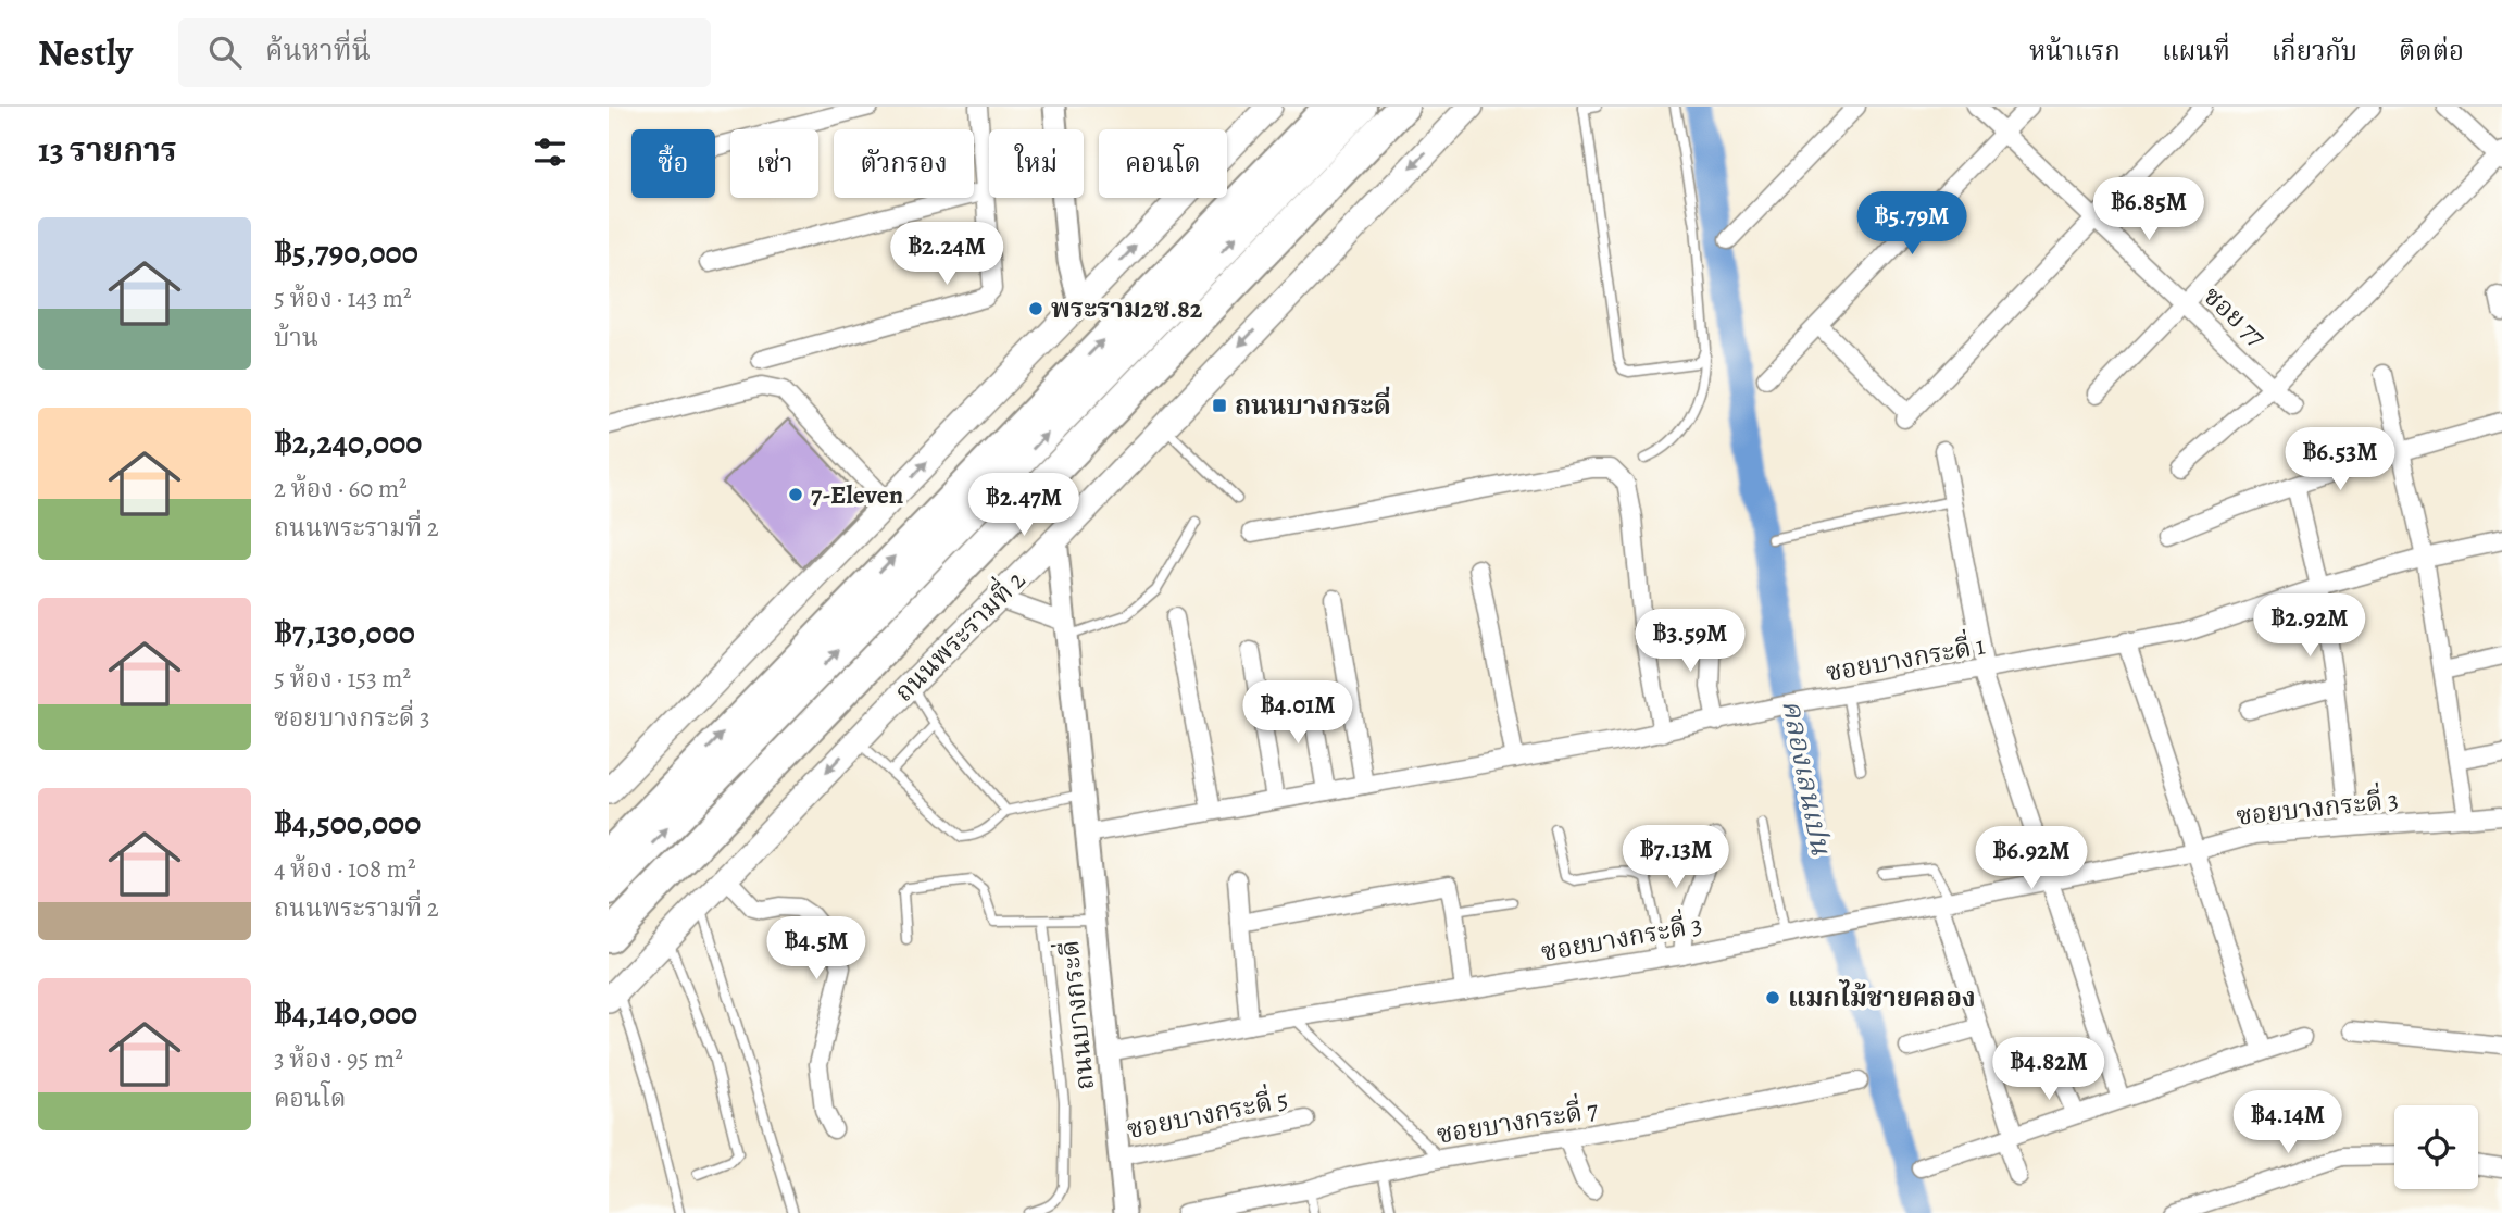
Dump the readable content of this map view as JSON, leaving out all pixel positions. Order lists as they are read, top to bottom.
{
  "streets": {
    "highway": ["ถนนพระรามที่ 2"],
    "street": [
      "ซอย 77",
      "ซอยบางกระดี่ 1",
      "ซอยบางกระดี่ 3",
      "ถนนบางกระดี่",
      "ซอยบางกระดี่ 5",
      "ซอยบางกระดี่ 7"
    ]
  },
  "crossings": [
    ["ถนนพระรามที่ 2", "ถนนบางกระดี่"],
    ["ซอยบางกระดี่ 1", "ถนนบางกระดี่"],
    ["ซอยบางกระดี่ 3", "ถนนบางกระดี่"],
    ["ถนนบางกระดี่", "ซอยบางกระดี่ 5"]
  ],
  "water": ["คลองเลนเปน"],
  "places": {
    "other": ["พระราม2ซ.82", "7-Eleven", "แมกไม้ชายคลอง"],
    "transit": ["ถนนบางกระดี่"]
  },
  "page": {
    "header": "Nestly",
    "search": "ค้นหาที่นี่",
    "nav": [
      "หน้าแรก",
      "แผนที่",
      "เกี่ยวกับ",
      "ติดต่อ"
    ],
    "heading": "13 รายการ",
    "chip": [
      "ซื้อ",
      "เช่า",
      "ตัวกรอง",
      "ใหม่",
      "คอนโด"
    ],
    "price": [
      "฿6.85M",
      "฿5.79M",
      "฿2.24M",
      "฿6.53M",
      "฿2.47M",
      "฿2.92M",
      "฿3.59M",
      "฿4.01M",
      "฿7.13M",
      "฿6.92M",
      "฿4.5M",
      "฿4.82M",
      "฿4.14M"
    ],
    "list": [
      {
        "name": "฿5,790,000",
        "note": "5 ห้อง · 143 m² · บ้าน"
      },
      {
        "name": "฿2,240,000",
        "note": "2 ห้อง · 60 m² · ถนนพระรามที่ 2"
      },
      {
        "name": "฿7,130,000",
        "note": "5 ห้อง · 153 m² · ซอยบางกระดี่ 3"
      },
      {
        "name": "฿4,500,000",
        "note": "4 ห้อง · 108 m² · ถนนพระรามที่ 2"
      },
      {
        "name": "฿4,140,000",
        "note": "3 ห้อง · 95 m² · คอนโด"
      }
    ]
  }
}
